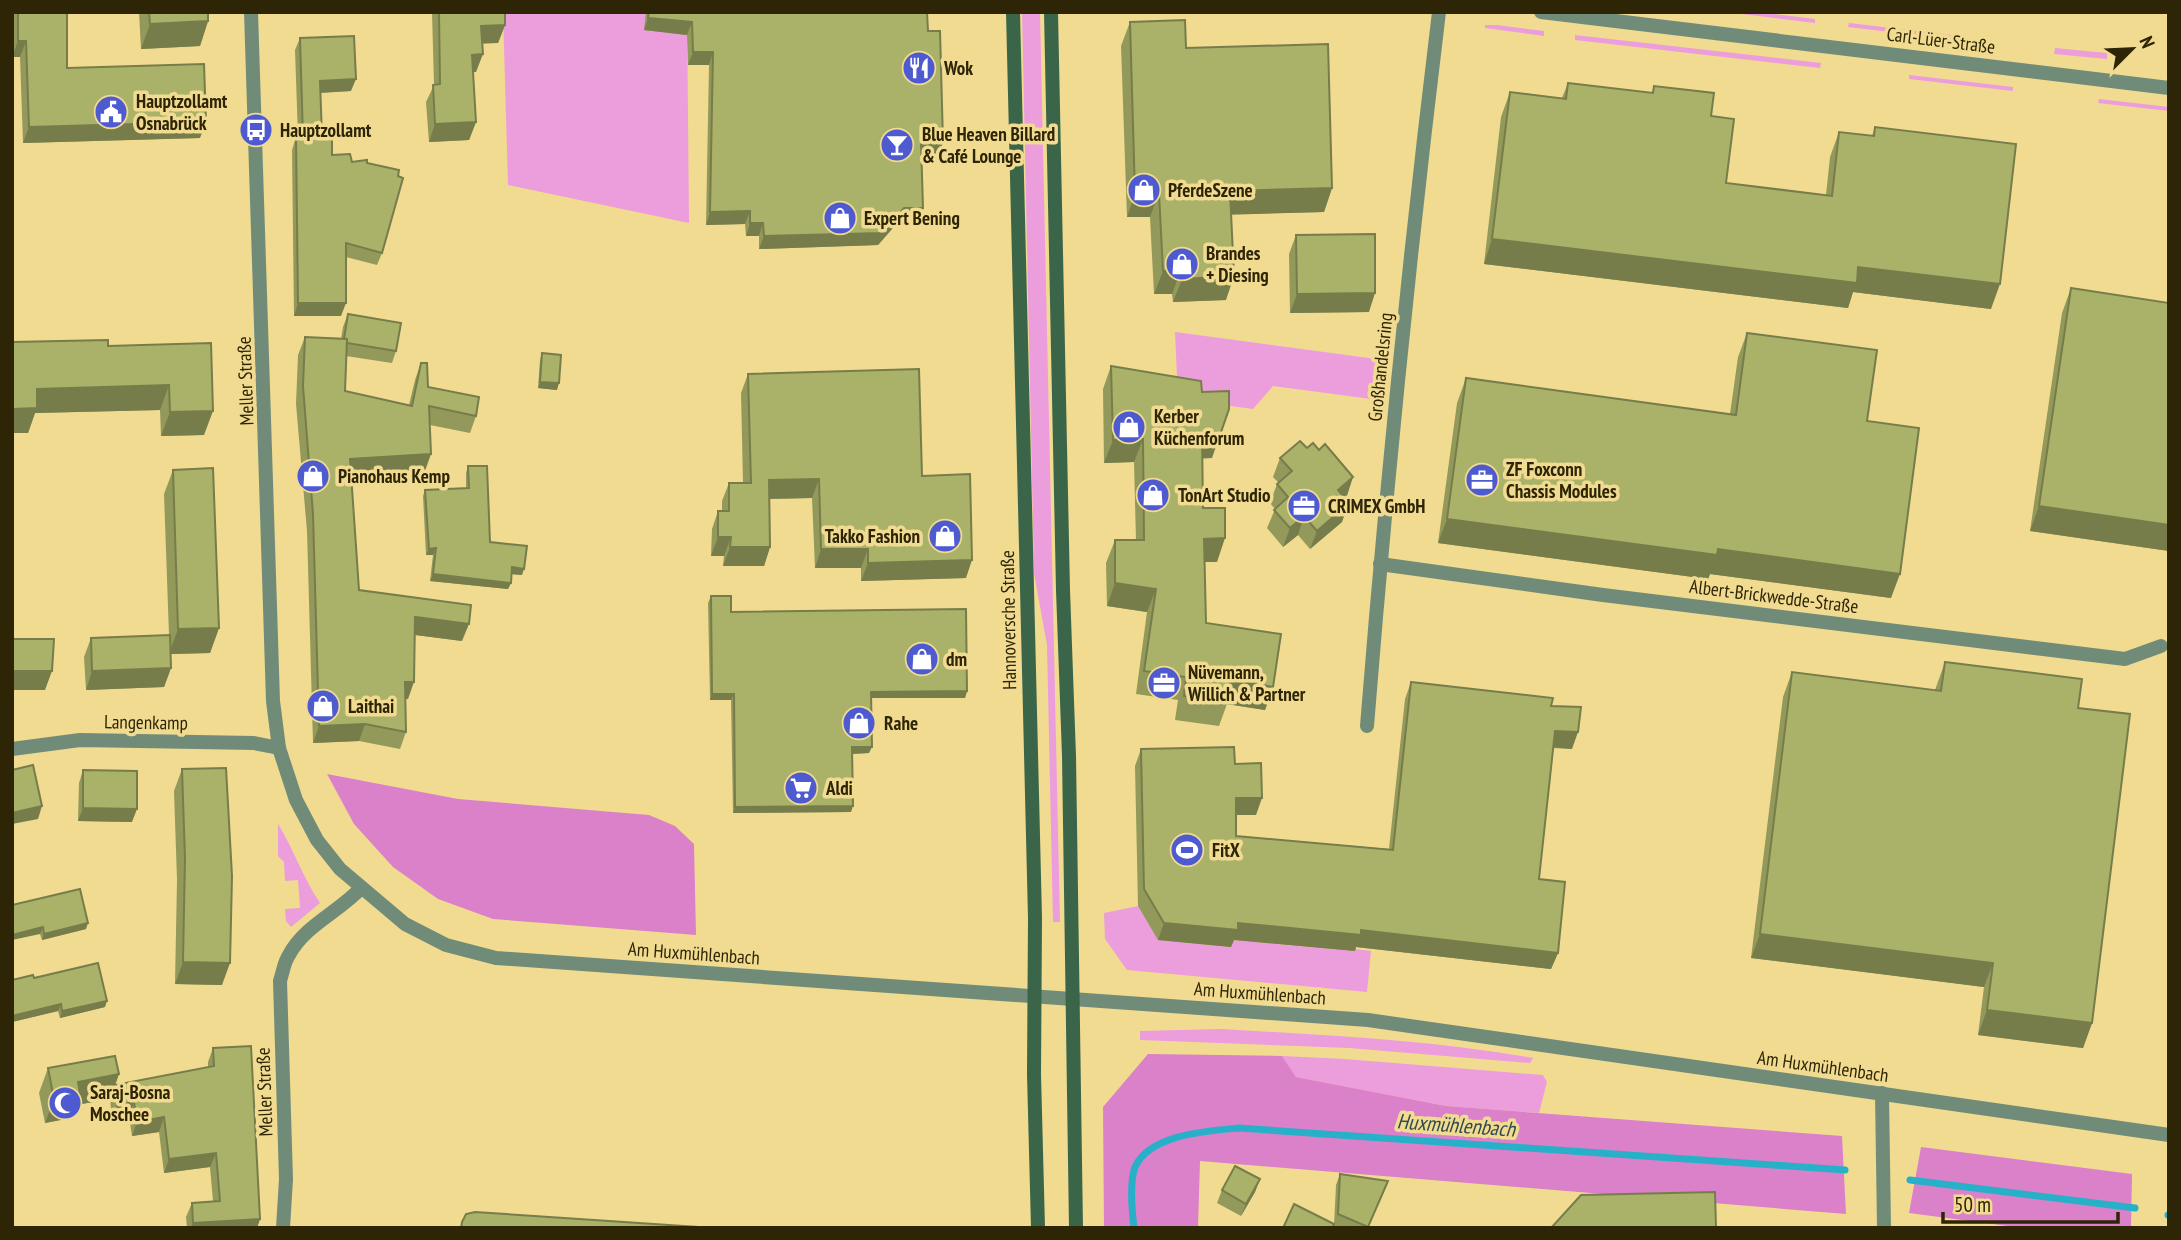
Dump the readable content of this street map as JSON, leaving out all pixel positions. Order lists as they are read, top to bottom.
{
  "streets": {
    "main road": ["Hannoversche Straße"],
    "street": [
      "Carl-Lüer-Straße",
      "Großhandelsring",
      "Meller Straße",
      "Albert-Brickwedde-Straße",
      "Langenkamp",
      "Am Huxmühlenbach"
    ]
  },
  "crossings": [
    ["Großhandelsring", "Albert-Brickwedde-Straße"],
    ["Meller Straße", "Langenkamp"],
    ["Meller Straße", "Am Huxmühlenbach"],
    ["Hannoversche Straße", "Am Huxmühlenbach"],
    ["Langenkamp", "Am Huxmühlenbach"]
  ],
  "water": ["Huxmühlenbach"],
  "places": {
    "restaurant": ["Wok"],
    "public building": ["Hauptzollamt Osnabrück"],
    "bus stop": ["Hauptzollamt"],
    "bar": ["Blue Heaven Billard & Café Lounge"],
    "shop": [
      "PferdeSzene",
      "Expert Bening",
      "Brandes + Diesing",
      "Kerber Küchenforum",
      "Pianohaus Kemp",
      "TonArt Studio",
      "Takko Fashion",
      "dm",
      "Laithai",
      "Rahe"
    ],
    "office": ["ZF Foxconn Chassis Modules", "CRIMEX GmbH", "Nüvemann, Willich & Partner"],
    "supermarket": ["Aldi"],
    "sports": ["FitX"],
    "mosque": ["Saraj-Bosna Moschee"]
  },
  "scale_bar": "50 m",
  "north": "top right"
}
